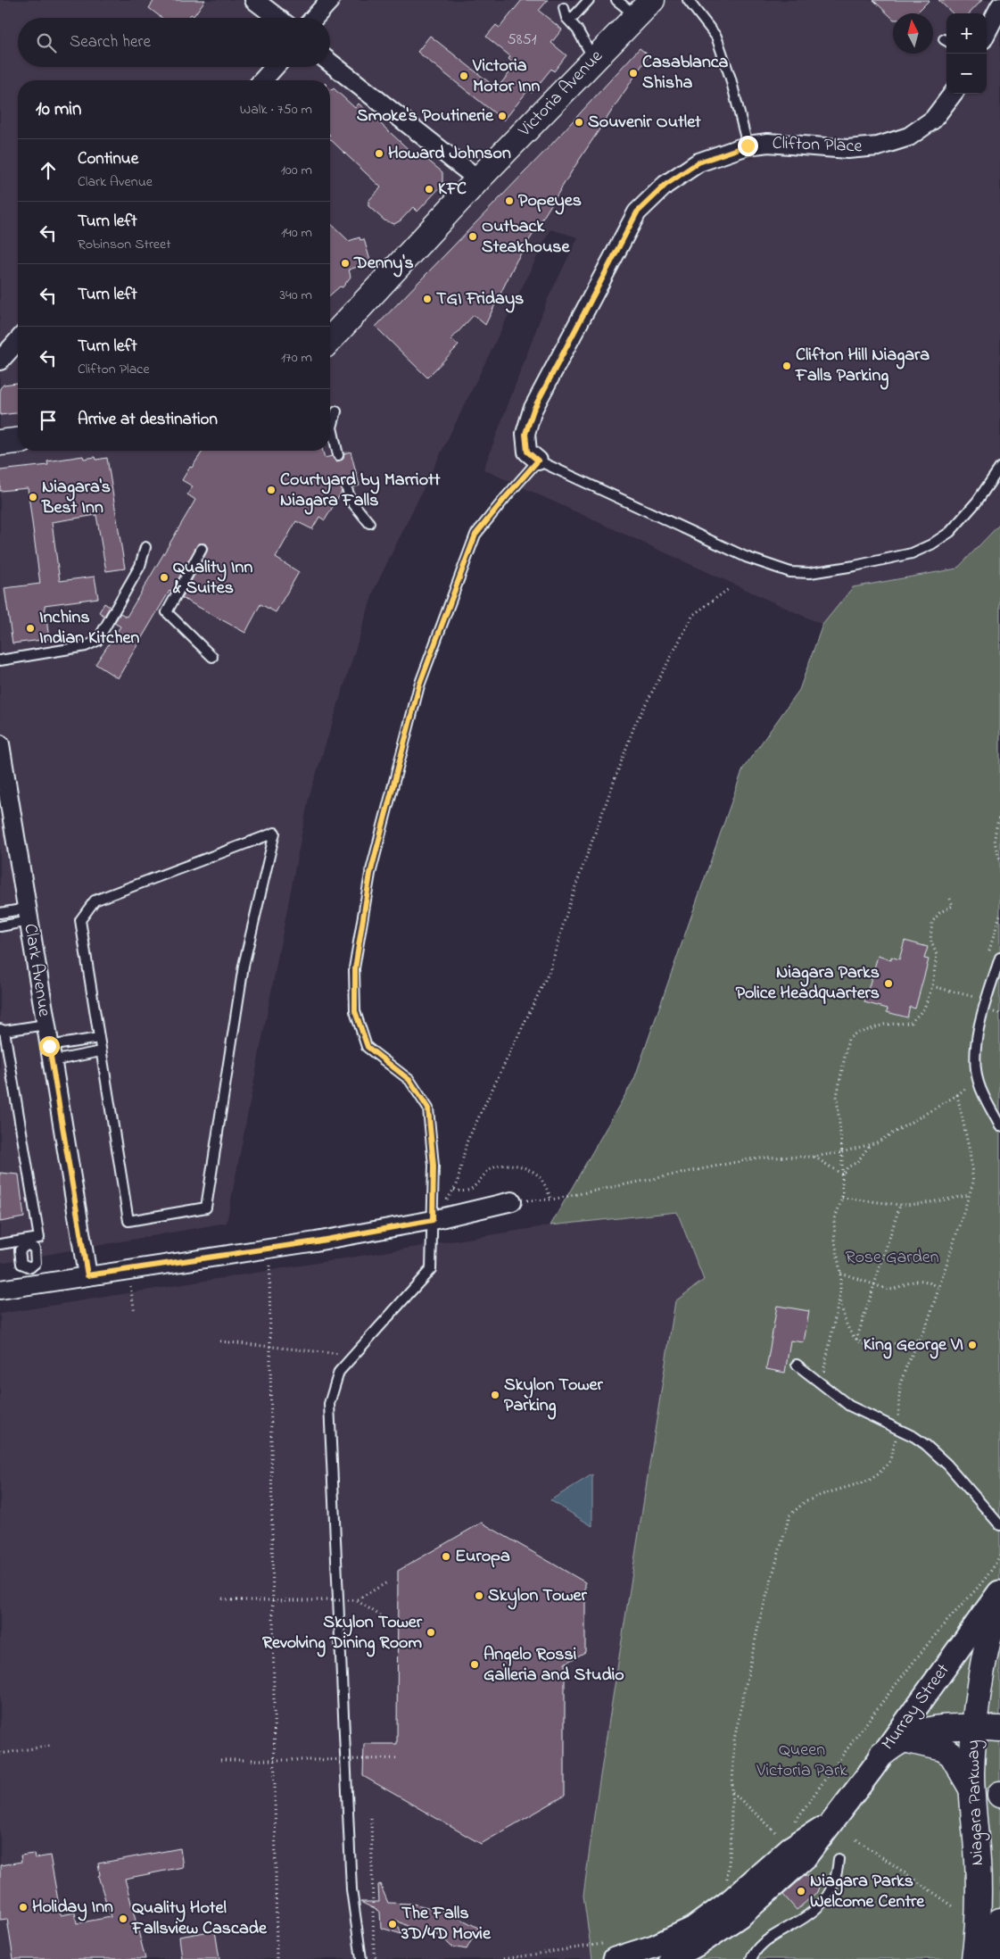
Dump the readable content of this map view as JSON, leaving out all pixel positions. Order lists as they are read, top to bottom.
{
  "streets": {
    "main road": ["Victoria Avenue", "Niagara Parkway"],
    "street": ["Clifton Place", "Clark Avenue", "Murray Street"]
  },
  "parks": ["Rose Garden", "Queen Victoria Park"],
  "places": [
    "Casablanca Shisha",
    "Victoria Motor Inn",
    "Smoke's Poutinerie",
    "Souvenir Outlet",
    "Howard Johnson",
    "KFC",
    "Popeyes",
    "Outback Steakhouse",
    "Denny's",
    "TGI Fridays",
    "Clifton Hill Niagara Falls Parking",
    "Courtyard by Marriott Niagara Falls",
    "Niagara's Best Inn",
    "Quality Inn & Suites",
    "Inchins Indian Kitchen",
    "Niagara Parks Police Headquarters",
    "King George VI",
    "Skylon Tower Parking",
    "Europa",
    "Skylon Tower",
    "Skylon Tower Revolving Dining Room",
    "Angelo Rossi Galleria and Studio",
    "Niagara Parks Welcome Centre",
    "Holiday Inn",
    "Quality Hotel Fallsview Cascade",
    "The Falls 3D/4D Movie"
  ],
  "house_numbers": ["5851"],
  "north": "top",
  "page": {
    "map_buttons": ["+", "−"],
    "search": "Search here",
    "heading": ["10 min", "Walk · 750 m"],
    "list": [
      ["Continue", "Clark Avenue", "100 m"],
      ["Turn left", "Robinson Street", "140 m"],
      ["Turn left", "340 m"],
      ["Turn left", "Clifton Place", "170 m"],
      "Arrive at destination"
    ]
  }
}
